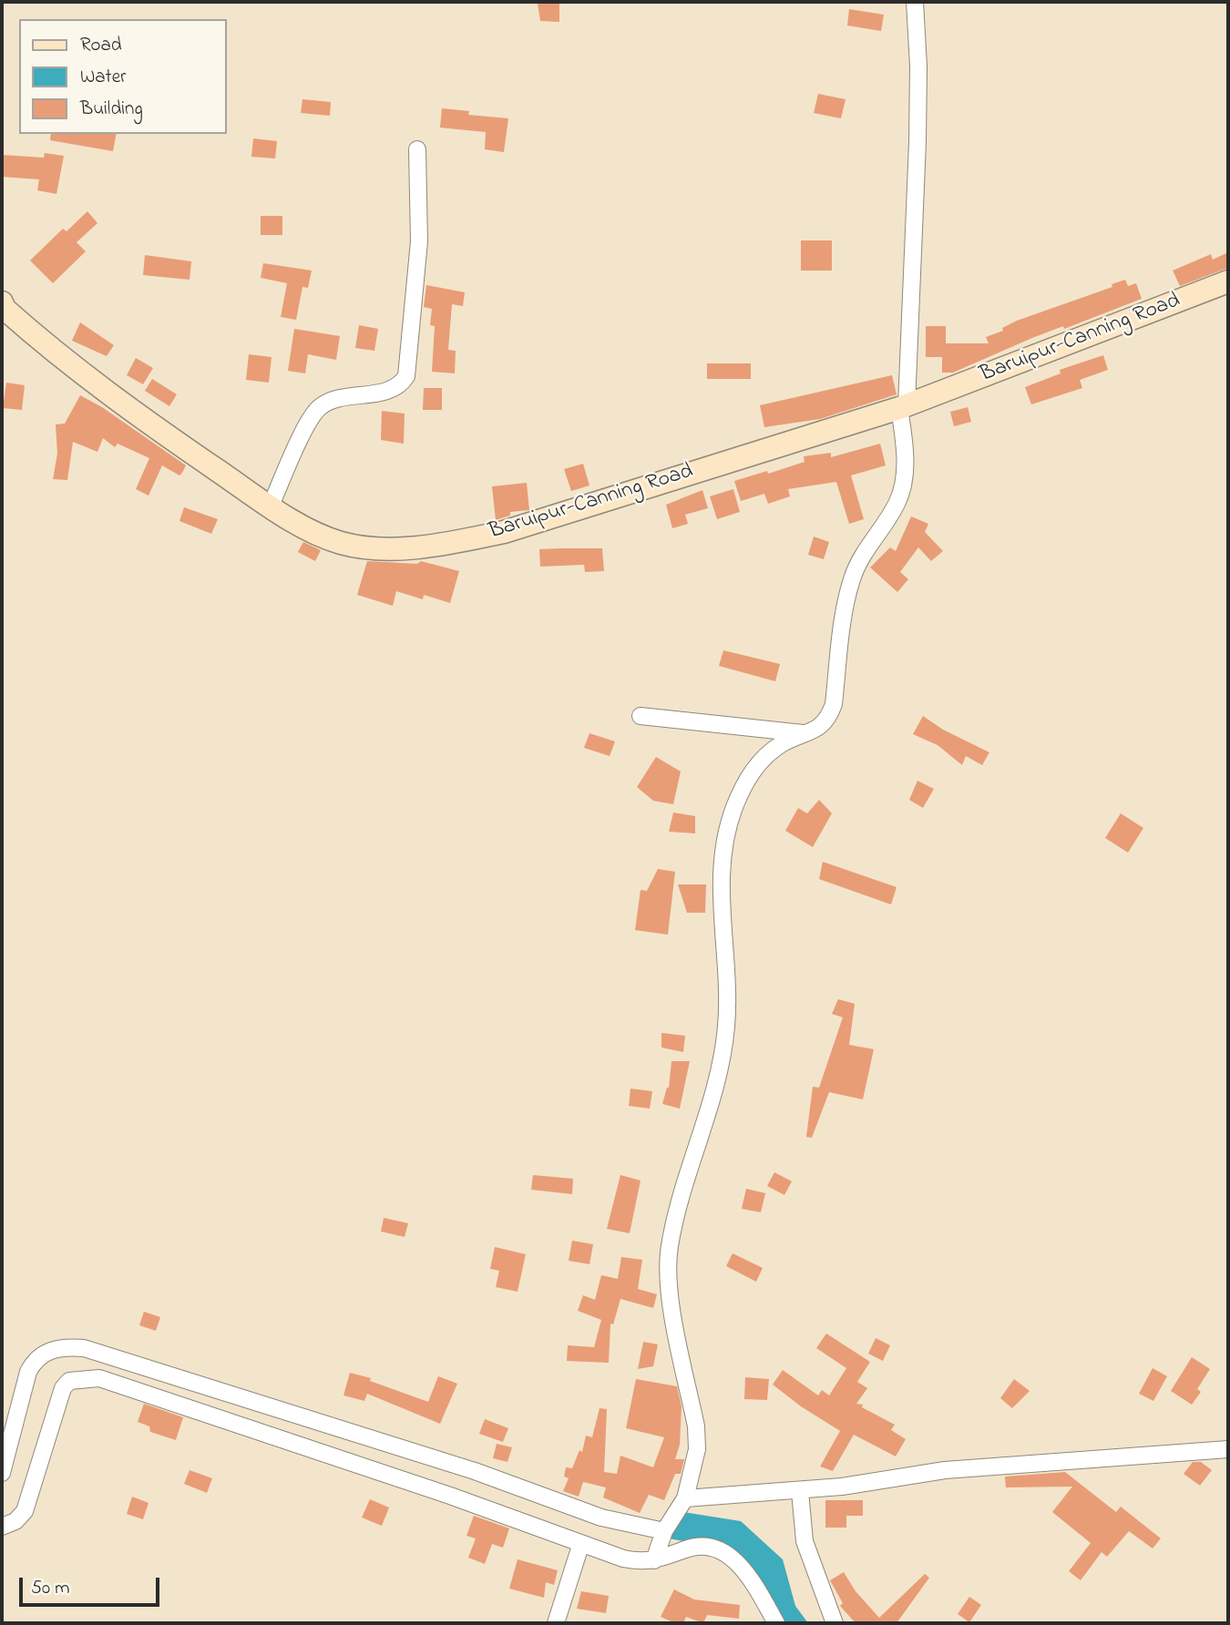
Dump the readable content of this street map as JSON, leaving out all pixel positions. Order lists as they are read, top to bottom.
{
  "streets": {
    "main road": ["Baruipur-Canning Road"]
  },
  "legend": ["Road", "Water", "Building"],
  "scale_bar": "50 m"
}
